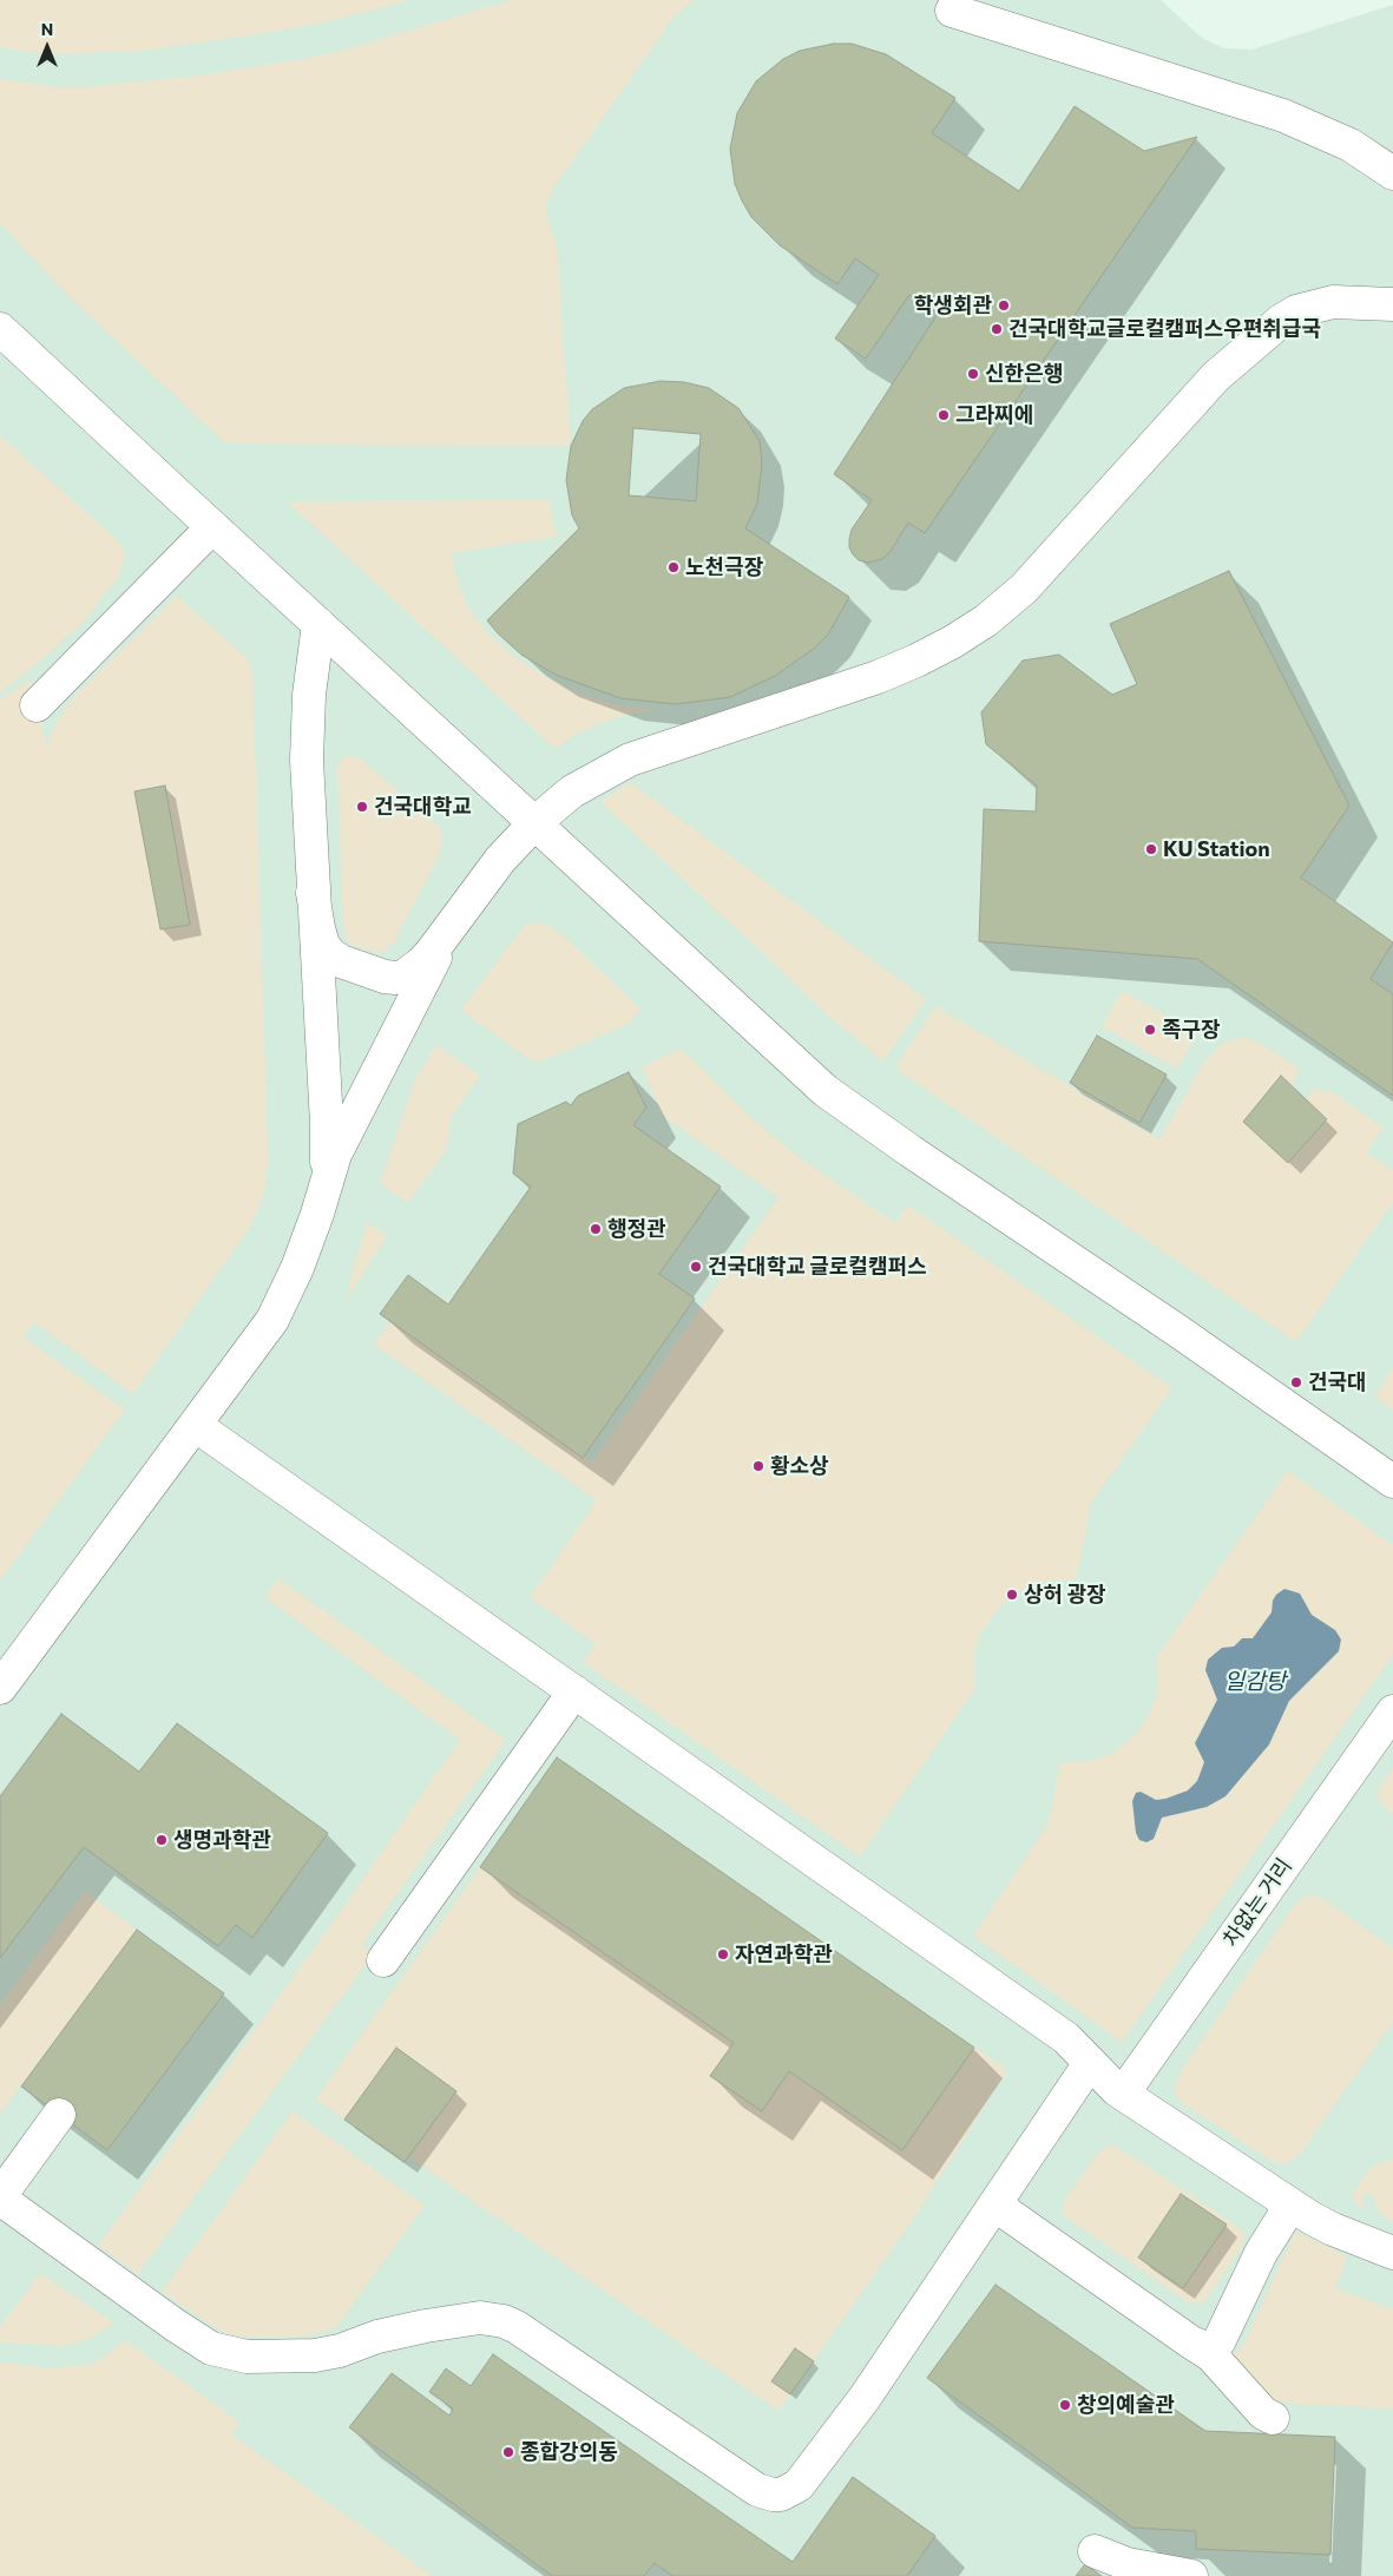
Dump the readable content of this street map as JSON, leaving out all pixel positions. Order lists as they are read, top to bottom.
{
  "streets": {
    "lane": ["차없는 거리"]
  },
  "water": ["일감탕"],
  "places": [
    "학생회관",
    "건국대학교글로컬캠퍼스우편취급국",
    "신한은행",
    "그라찌에",
    "노천극장",
    "건국대학교",
    "KU Station",
    "족구장",
    "행정관",
    "건국대학교 글로컬캠퍼스",
    "건국대",
    "황소상",
    "상허 광장",
    "생명과학관",
    "자연과학관",
    "창의예술관",
    "종합강의동"
  ],
  "north": "top"
}
